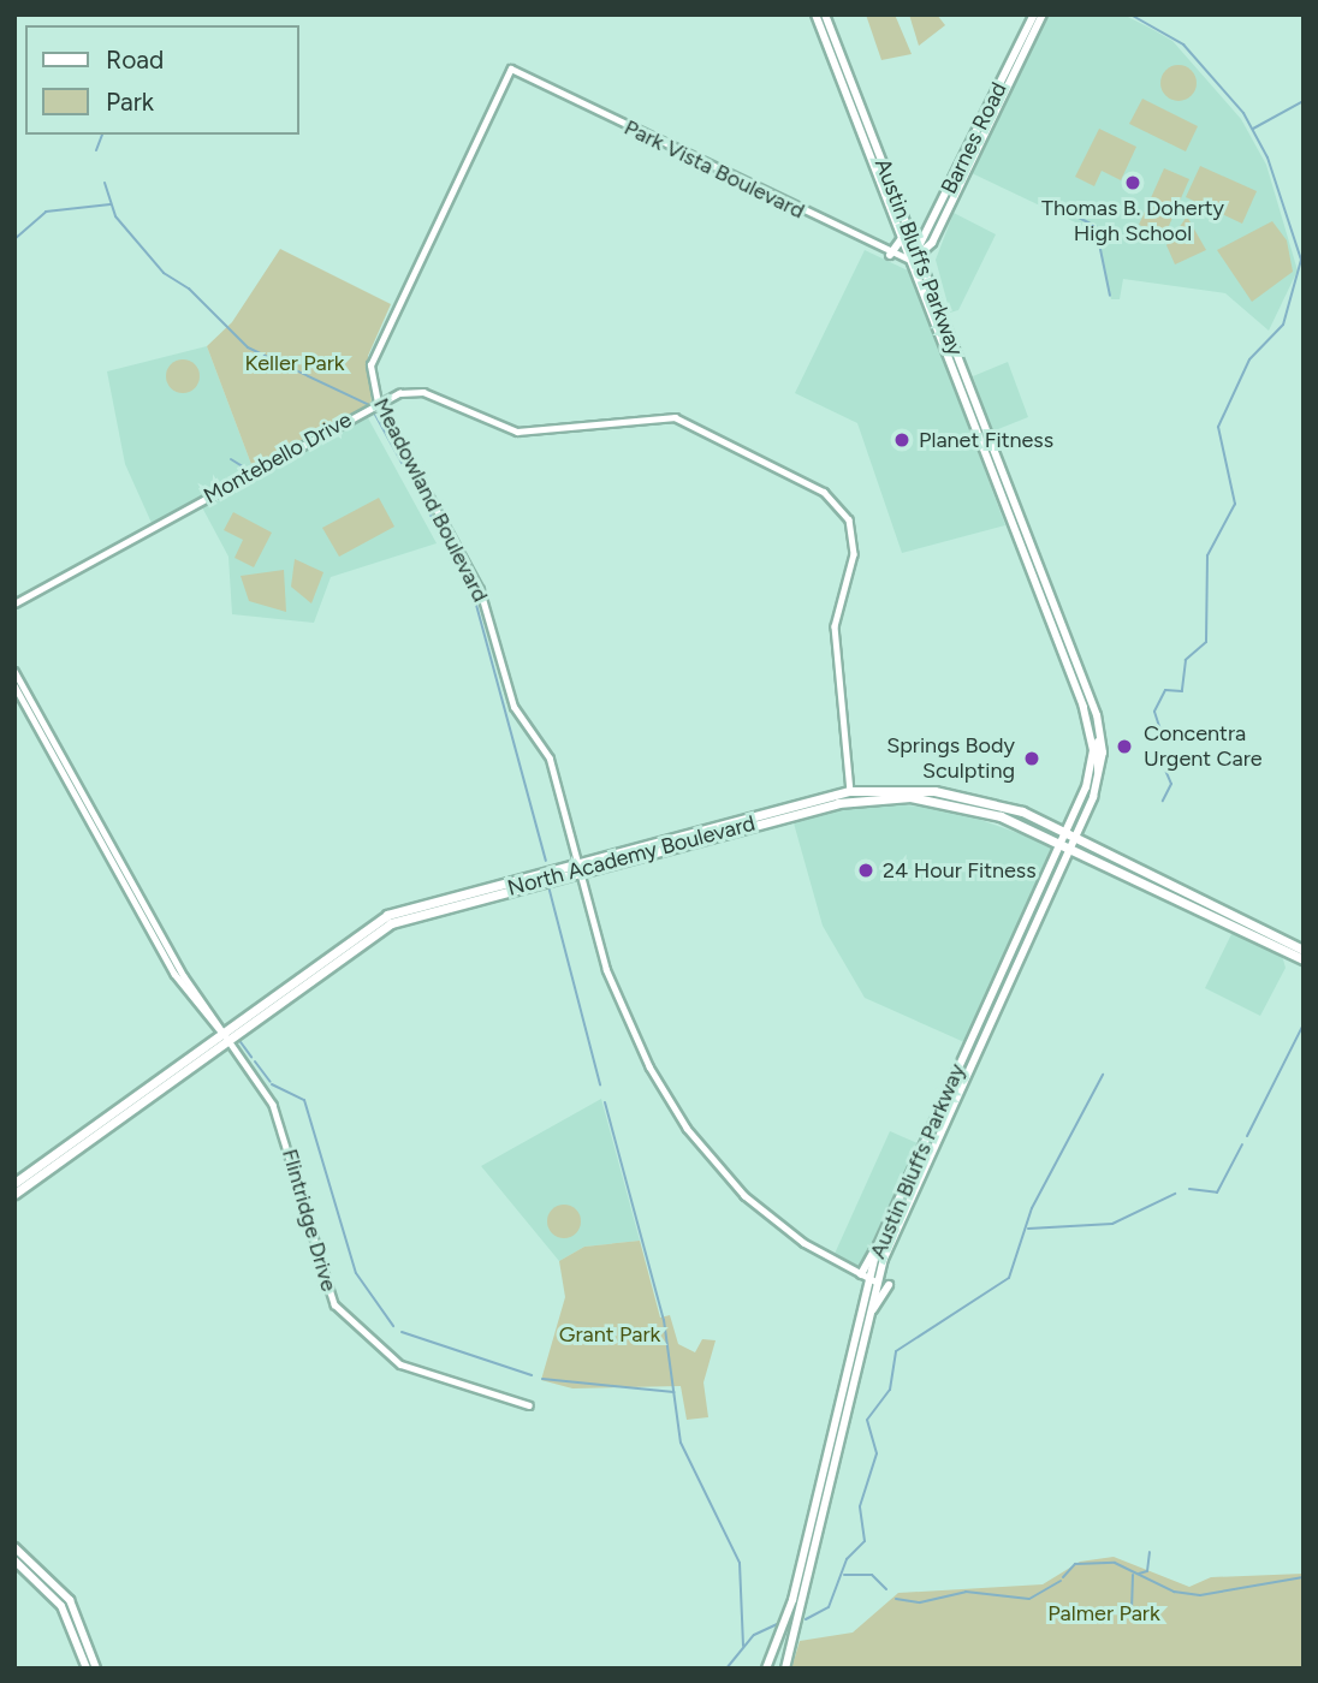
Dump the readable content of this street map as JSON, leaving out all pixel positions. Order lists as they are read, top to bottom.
{
  "streets": {
    "highway": ["North Academy Boulevard"],
    "main road": ["Barnes Road", "Austin Bluffs Parkway"],
    "street": [
      "Park Vista Boulevard",
      "Montebello Drive",
      "Meadowland Boulevard",
      "Flintridge Drive"
    ]
  },
  "crossings": [
    ["Barnes Road", "Park Vista Boulevard"],
    ["Barnes Road", "Austin Bluffs Parkway"],
    ["Park Vista Boulevard", "Austin Bluffs Parkway"],
    ["Park Vista Boulevard", "Meadowland Boulevard"],
    ["Austin Bluffs Parkway", "Meadowland Boulevard"],
    ["Austin Bluffs Parkway", "North Academy Boulevard"],
    ["Montebello Drive", "Meadowland Boulevard"],
    ["Montebello Drive", "North Academy Boulevard"],
    ["Meadowland Boulevard", "North Academy Boulevard"],
    ["North Academy Boulevard", "Flintridge Drive"]
  ],
  "parks": ["Keller Park", "Grant Park", "Palmer Park"],
  "places": [
    "Thomas B. Doherty High School",
    "Planet Fitness",
    "Concentra Urgent Care",
    "Springs Body Sculpting",
    "24 Hour Fitness"
  ],
  "legend": ["Road", "Park"]
}
